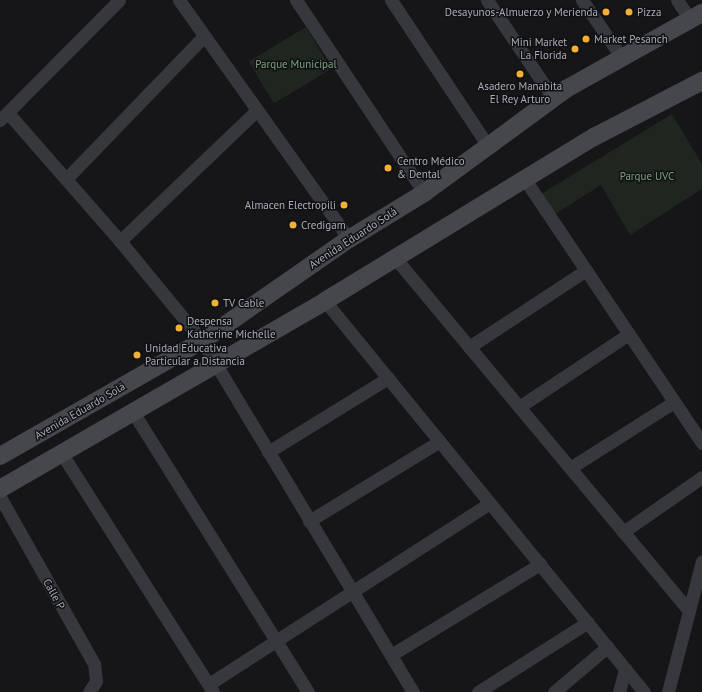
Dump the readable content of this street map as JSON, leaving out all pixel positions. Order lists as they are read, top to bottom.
{
  "streets": {
    "main road": ["Avenida Eduardo Solá"],
    "street": ["Calle P"]
  },
  "parks": ["Parque Municipal", "Parque UVC"],
  "places": [
    "Desayunos-Almuerzo y Merienda",
    "Pizza",
    "Market Pesanch",
    "Mini Market La Florida",
    "Asadero Manabita El Rey Arturo",
    "Centro Médico & Dental",
    "Almacen Electropili",
    "Credigam",
    "TV Cable",
    "Despensa Katherine Michelle",
    "Unidad Educativa Particular a Distancia"
  ]
}
